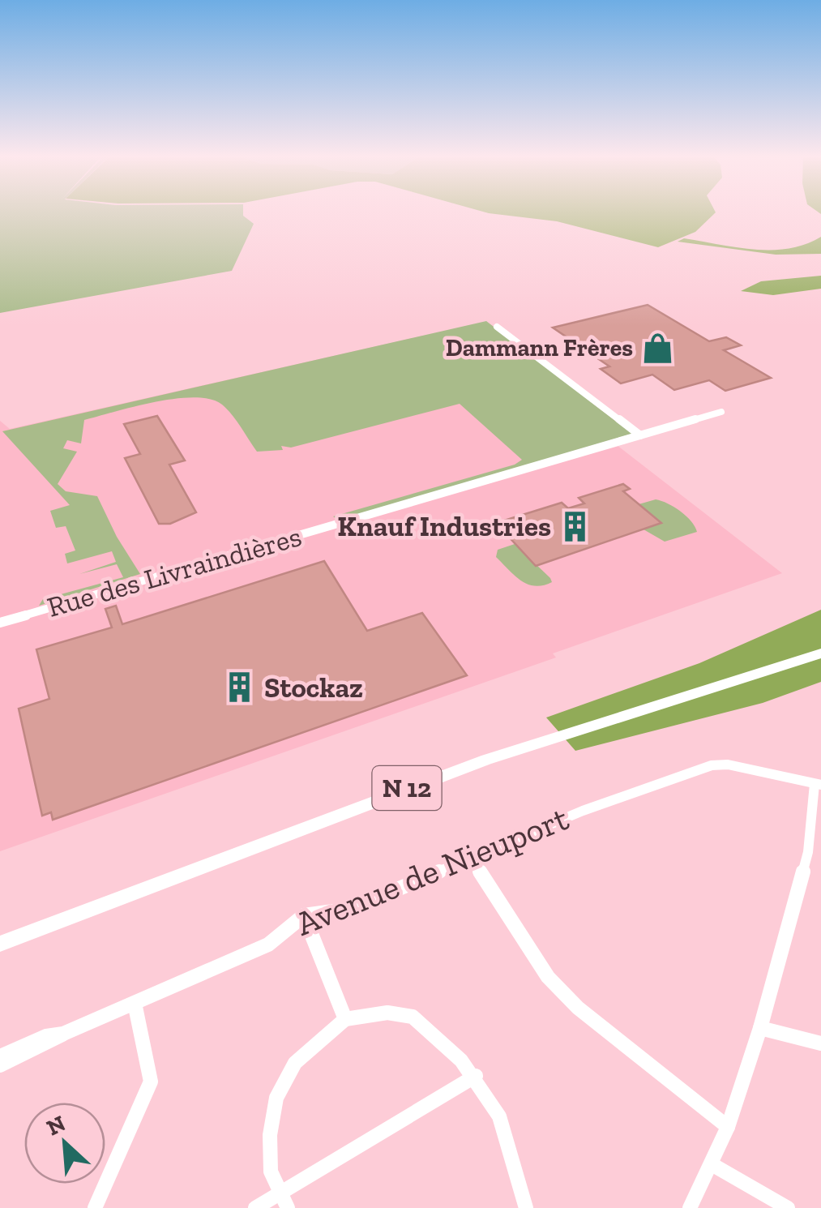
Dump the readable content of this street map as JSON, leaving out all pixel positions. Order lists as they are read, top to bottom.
{
  "streets": {
    "main road": ["N 12"],
    "street": ["Rue des Livraindières", "Avenue de Nieuport"]
  },
  "places": {
    "shop": ["Dammann Frères"],
    "building": ["Knauf Industries", "Stockaz"]
  },
  "north": "top left"
}
